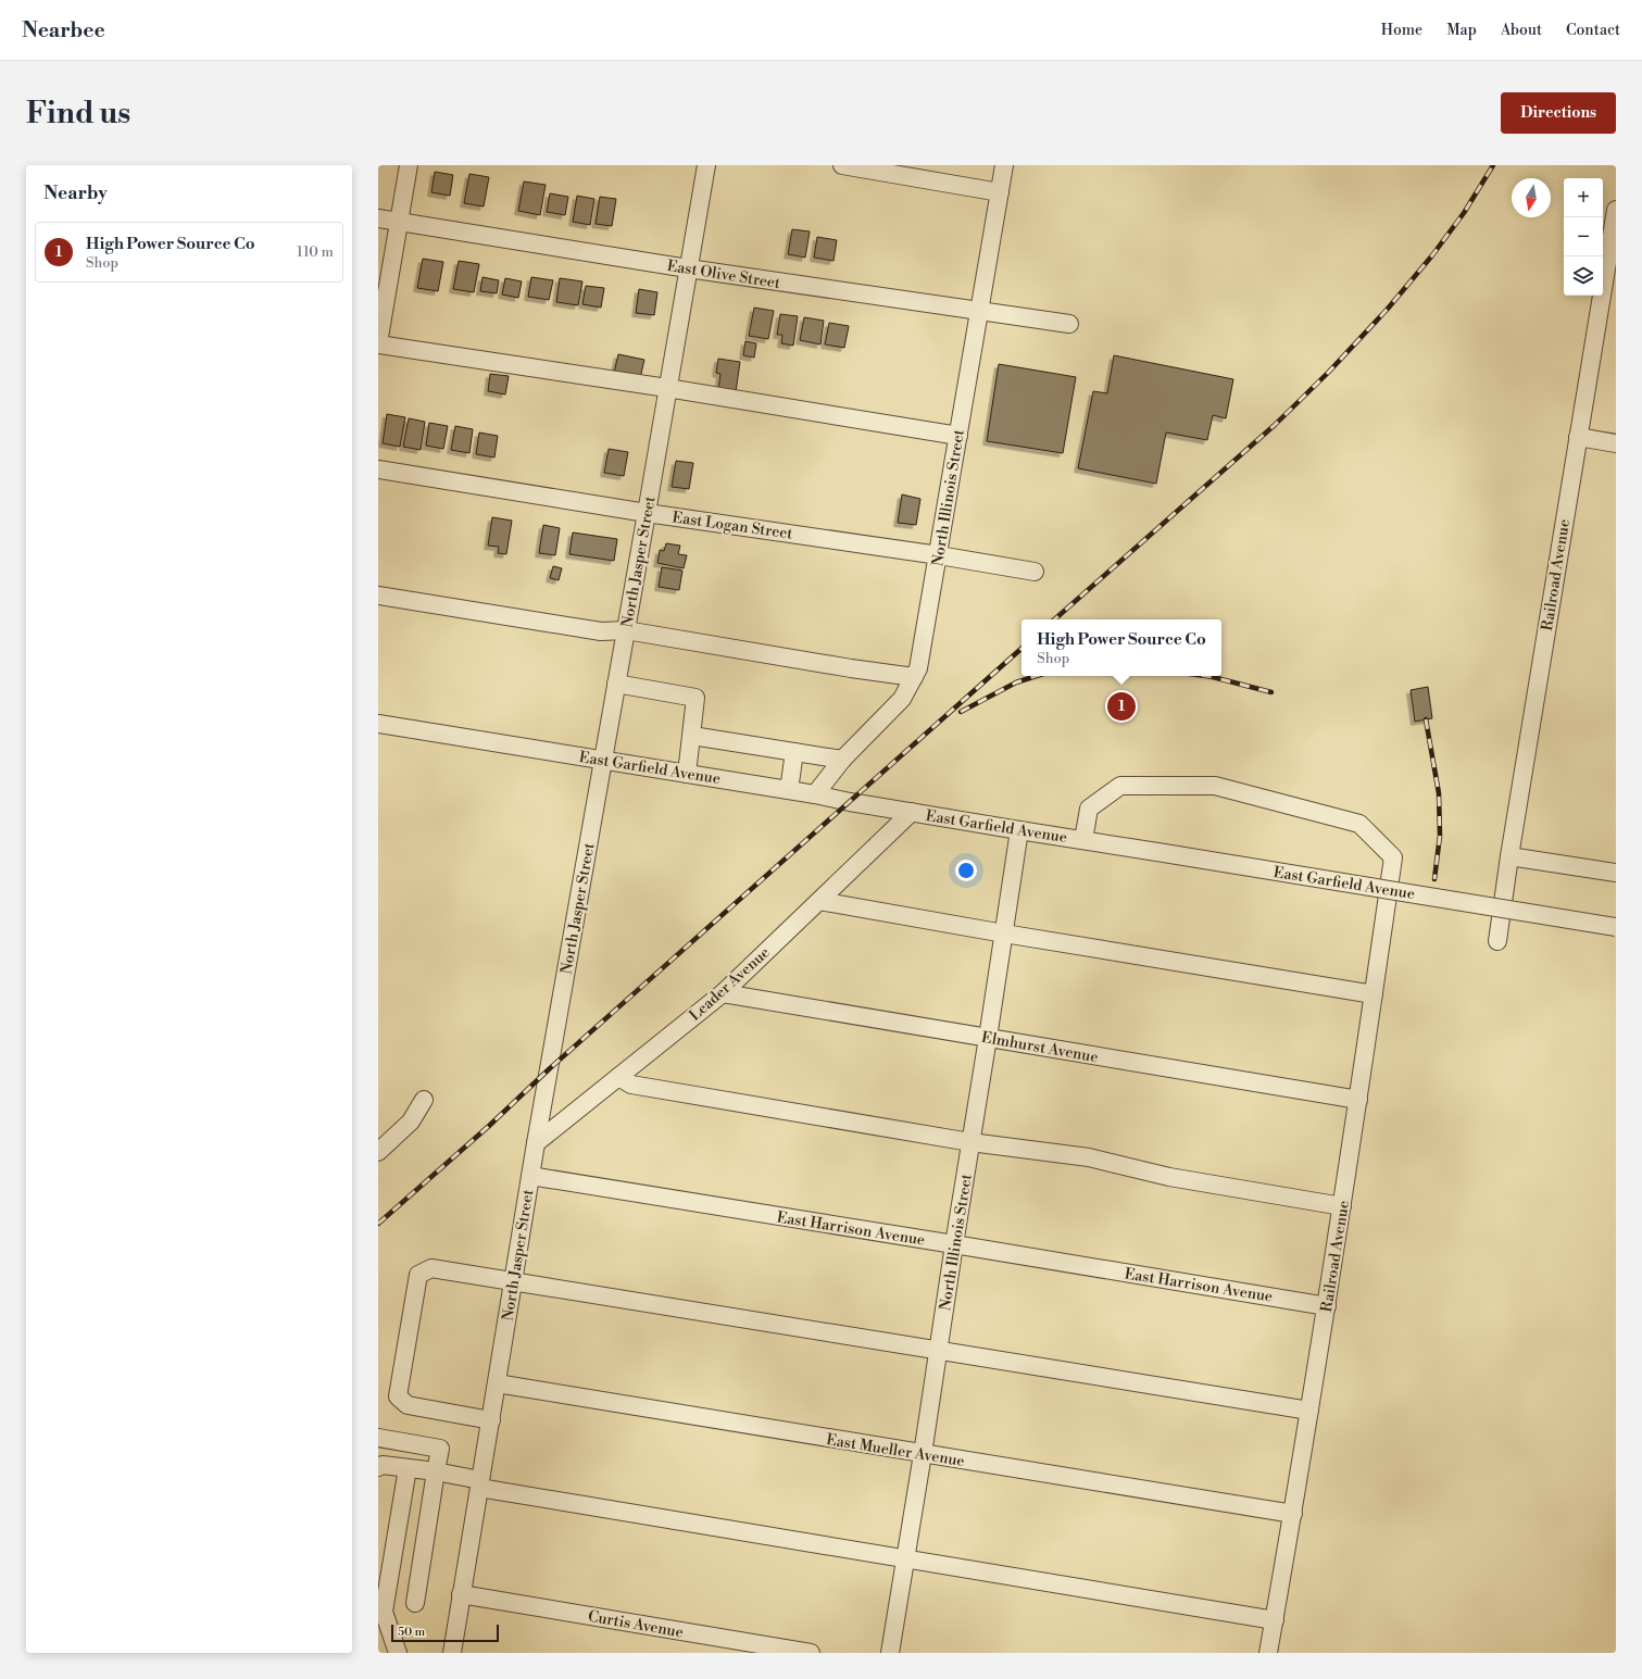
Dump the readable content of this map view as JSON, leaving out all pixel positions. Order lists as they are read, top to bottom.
{
  "streets": {
    "street": [
      "East Olive Street",
      "North Illinois Street",
      "East Logan Street",
      "North Jasper Street",
      "Railroad Avenue",
      "East Garfield Avenue",
      "Leader Avenue",
      "Elmhurst Avenue",
      "East Harrison Avenue",
      "East Mueller Avenue",
      "Curtis Avenue"
    ]
  },
  "crossings": [
    ["East Olive Street", "North Illinois Street"],
    ["East Olive Street", "North Jasper Street"],
    ["North Illinois Street", "East Logan Street"],
    ["North Illinois Street", "East Garfield Avenue"],
    ["North Illinois Street", "Elmhurst Avenue"],
    ["North Illinois Street", "East Harrison Avenue"],
    ["North Illinois Street", "East Mueller Avenue"],
    ["East Logan Street", "North Jasper Street"],
    ["North Jasper Street", "East Garfield Avenue"],
    ["North Jasper Street", "Leader Avenue"],
    ["North Jasper Street", "East Harrison Avenue"],
    ["North Jasper Street", "East Mueller Avenue"],
    ["North Jasper Street", "Curtis Avenue"],
    ["Railroad Avenue", "East Garfield Avenue"],
    ["Railroad Avenue", "Elmhurst Avenue"],
    ["Railroad Avenue", "East Harrison Avenue"],
    ["Railroad Avenue", "East Mueller Avenue"],
    ["East Garfield Avenue", "Leader Avenue"],
    ["Leader Avenue", "Elmhurst Avenue"]
  ],
  "scale_bar": "50 m",
  "north": "bottom",
  "page": {
    "header": "Nearbee",
    "nav": [
      "Home",
      "Map",
      "About",
      "Contact"
    ],
    "buttons": "Directions",
    "title": "Find us",
    "heading": "Nearby",
    "map_buttons": ["+", "−"],
    "list": [
      {
        "mark": "1",
        "name": "High Power Source Co",
        "note": "Shop",
        "value": "110 m"
      }
    ],
    "popup": ["High Power Source Co", "Shop"],
    "pins": "1",
    "scale": "50 m"
  }
}
